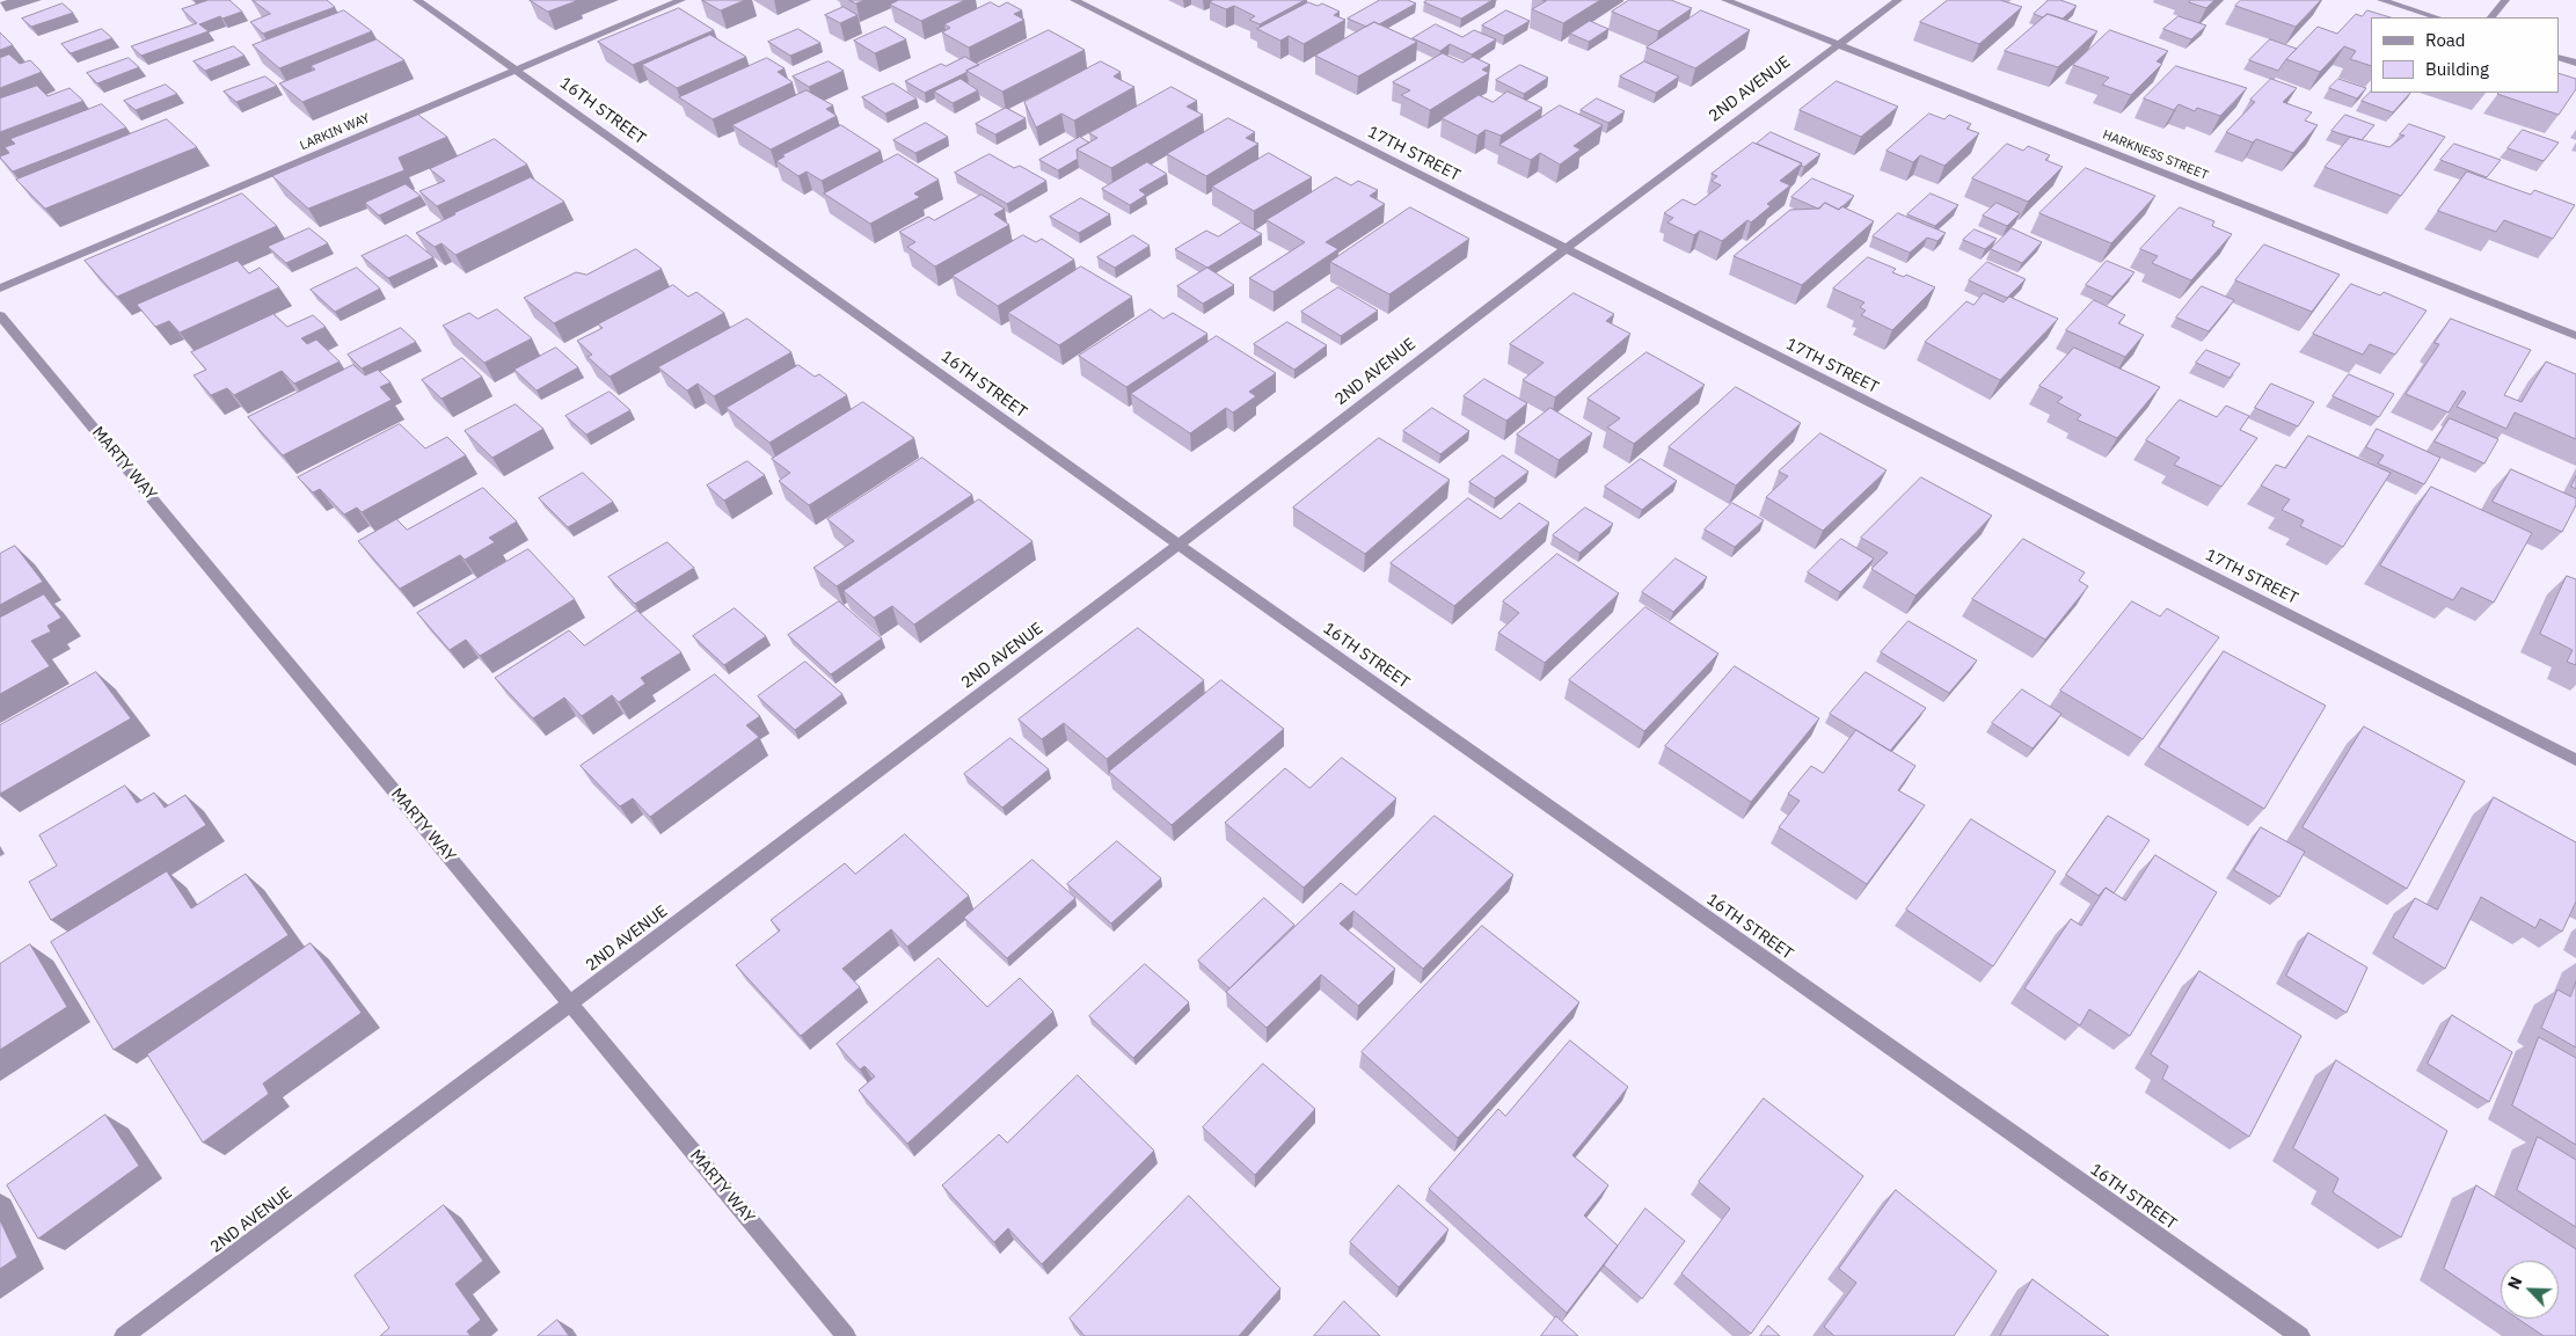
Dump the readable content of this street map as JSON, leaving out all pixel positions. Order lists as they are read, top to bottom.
{
  "streets": {
    "street": [
      "2ND AVENUE",
      "16TH STREET",
      "LARKIN WAY",
      "17TH STREET",
      "HARKNESS STREET",
      "MARTY WAY"
    ]
  },
  "crossings": [
    ["2ND AVENUE", "16TH STREET"],
    ["2ND AVENUE", "17TH STREET"],
    ["2ND AVENUE", "HARKNESS STREET"],
    ["2ND AVENUE", "MARTY WAY"],
    ["16TH STREET", "LARKIN WAY"]
  ],
  "legend": ["Road", "Building"],
  "north": "top left"
}
